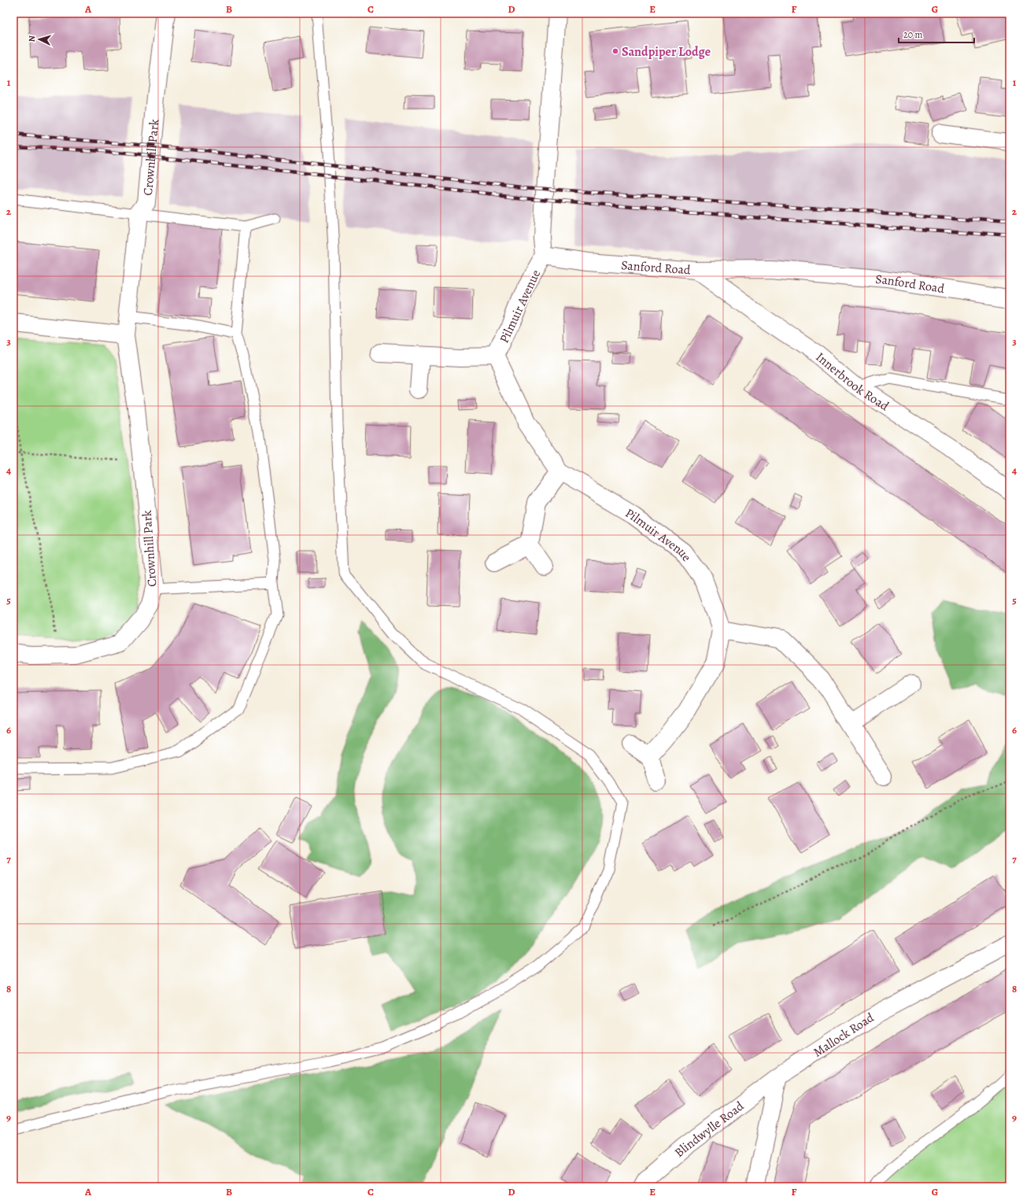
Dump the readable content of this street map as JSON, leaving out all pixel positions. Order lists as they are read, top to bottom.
{
  "streets": {
    "street": [
      "Crownhill Park",
      "Sanford Road",
      "Pilmuir Avenue",
      "Innerbrook Road",
      "Mallock Road",
      "Blindwylle Road"
    ]
  },
  "crossings": [
    ["Sanford Road", "Pilmuir Avenue"],
    ["Sanford Road", "Innerbrook Road"],
    ["Mallock Road", "Blindwylle Road"]
  ],
  "places": ["Sandpiper Lodge"],
  "scale_bar": "20 m",
  "north": "left",
  "grid": {
    "columns": [
      "A",
      "B",
      "C",
      "D",
      "E",
      "F",
      "G"
    ],
    "rows": [
      "1",
      "2",
      "3",
      "4",
      "5",
      "6",
      "7",
      "8",
      "9"
    ]
  }
}
